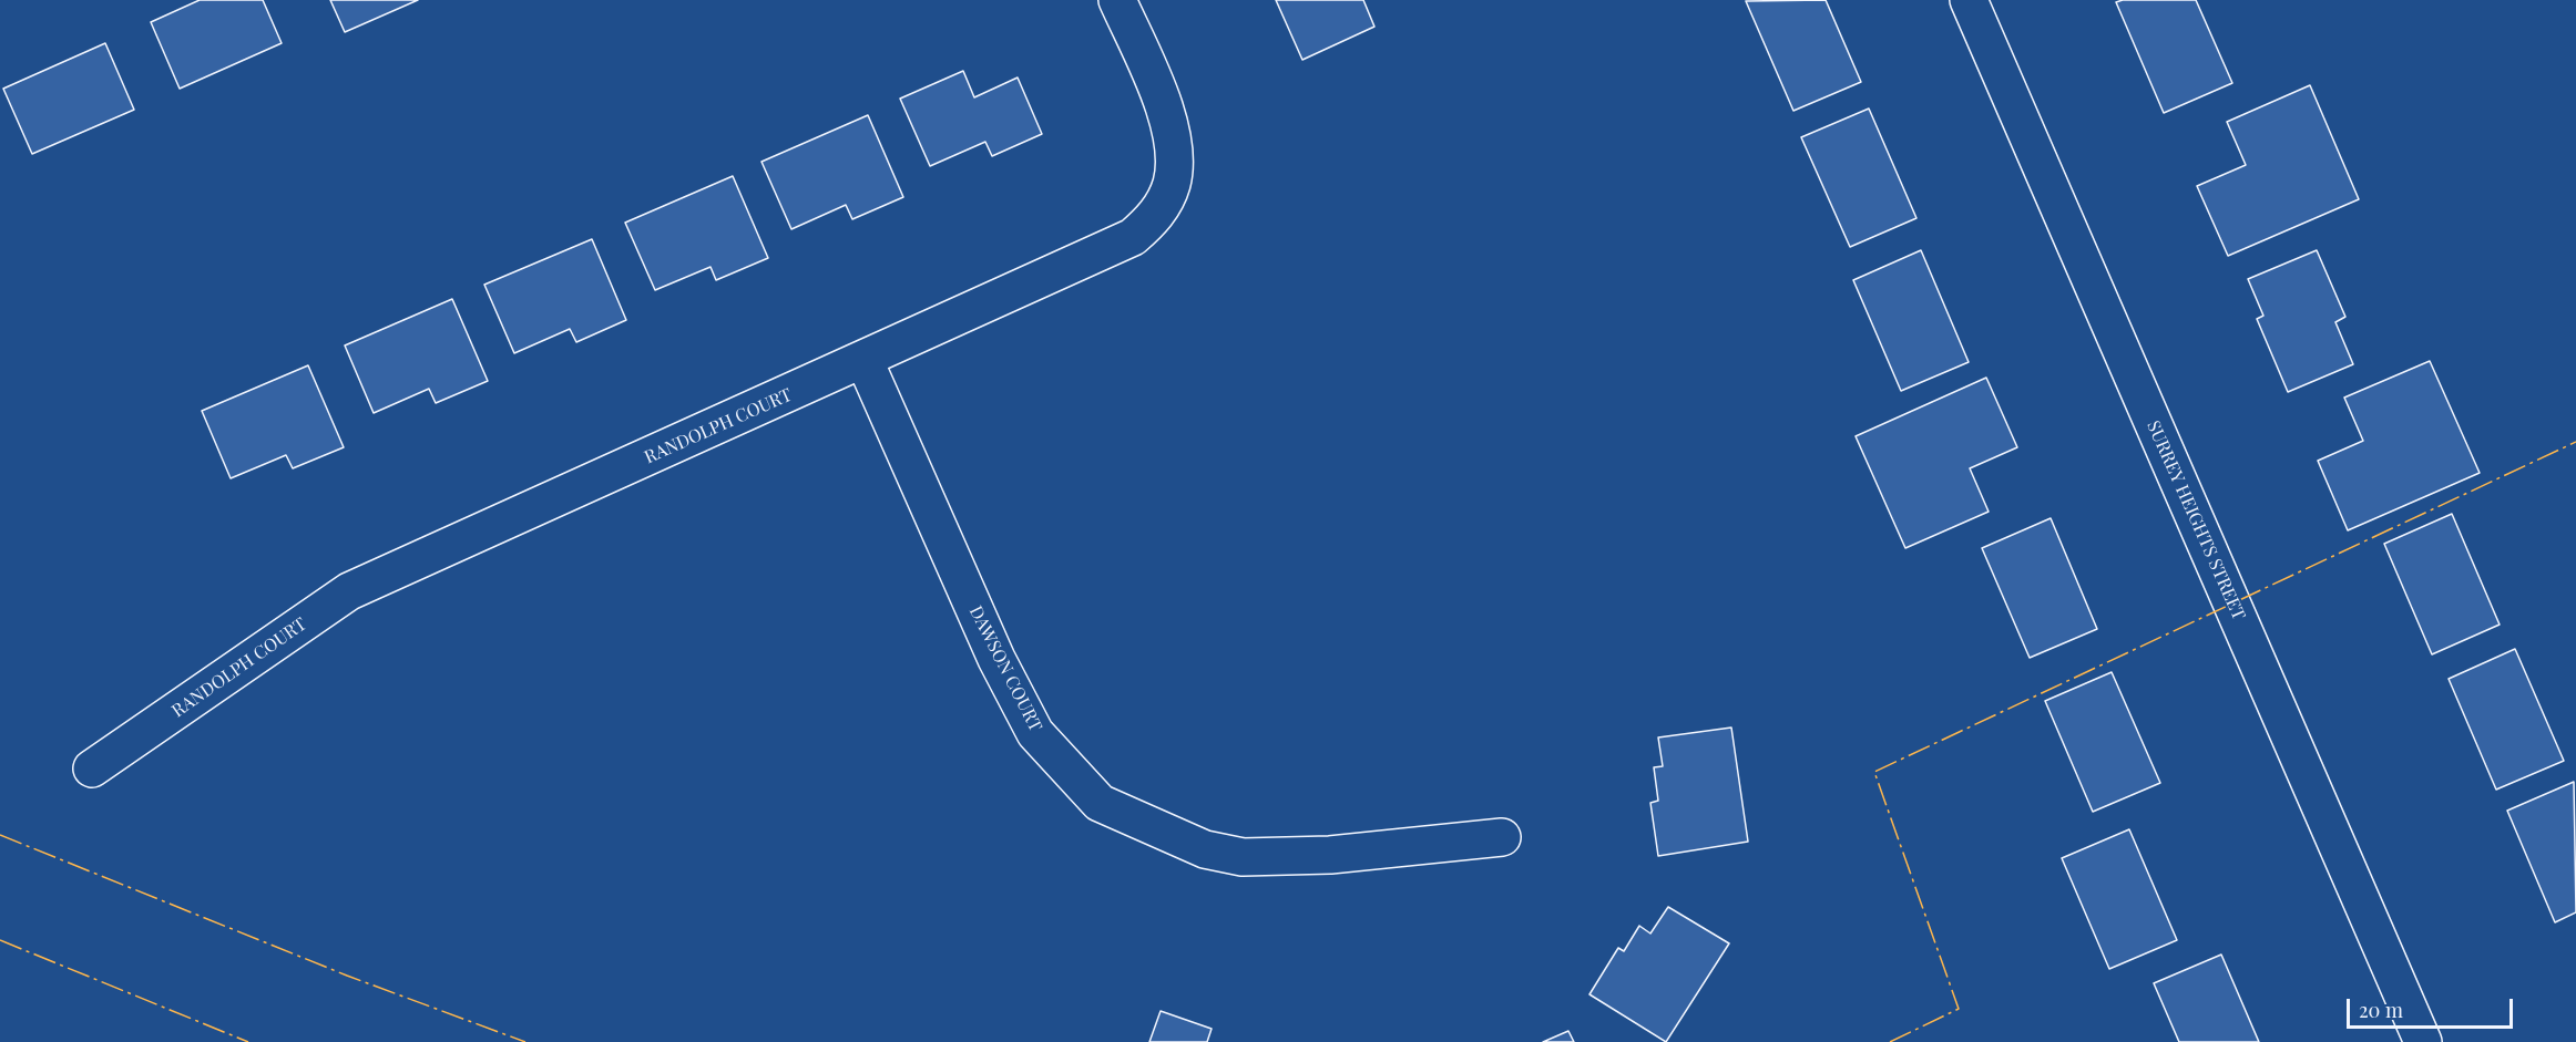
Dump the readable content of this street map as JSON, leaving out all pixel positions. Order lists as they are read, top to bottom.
{
  "streets": {
    "street": ["RANDOLPH COURT", "SURREY HEIGHTS STREET", "DAWSON COURT"]
  },
  "crossings": [
    ["RANDOLPH COURT", "DAWSON COURT"]
  ],
  "scale_bar": "20 m"
}
